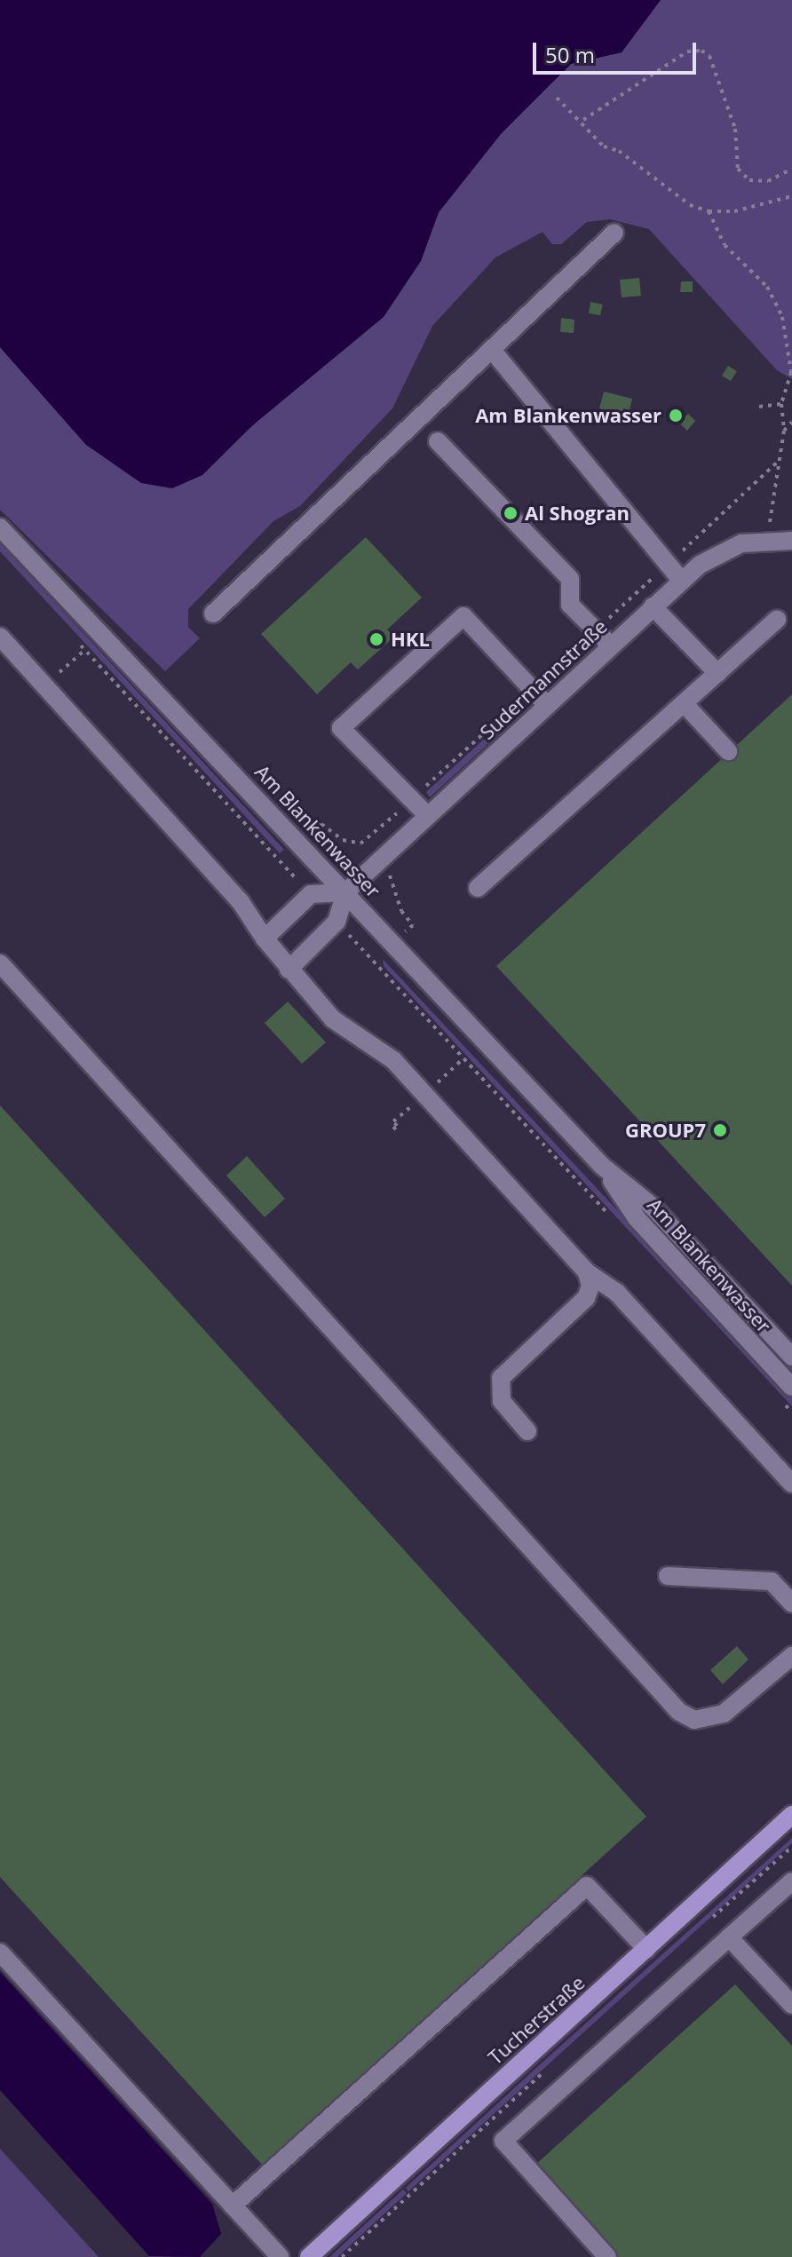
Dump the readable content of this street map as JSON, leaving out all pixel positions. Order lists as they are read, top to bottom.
{
  "streets": {
    "main road": ["Tucherstraße"],
    "street": ["Sudermannstraße", "Am Blankenwasser"]
  },
  "crossings": [
    ["Sudermannstraße", "Am Blankenwasser"]
  ],
  "places": [
    "Am Blankenwasser",
    "Al Shogran",
    "HKL",
    "GROUP7"
  ],
  "scale_bar": "50 m"
}
